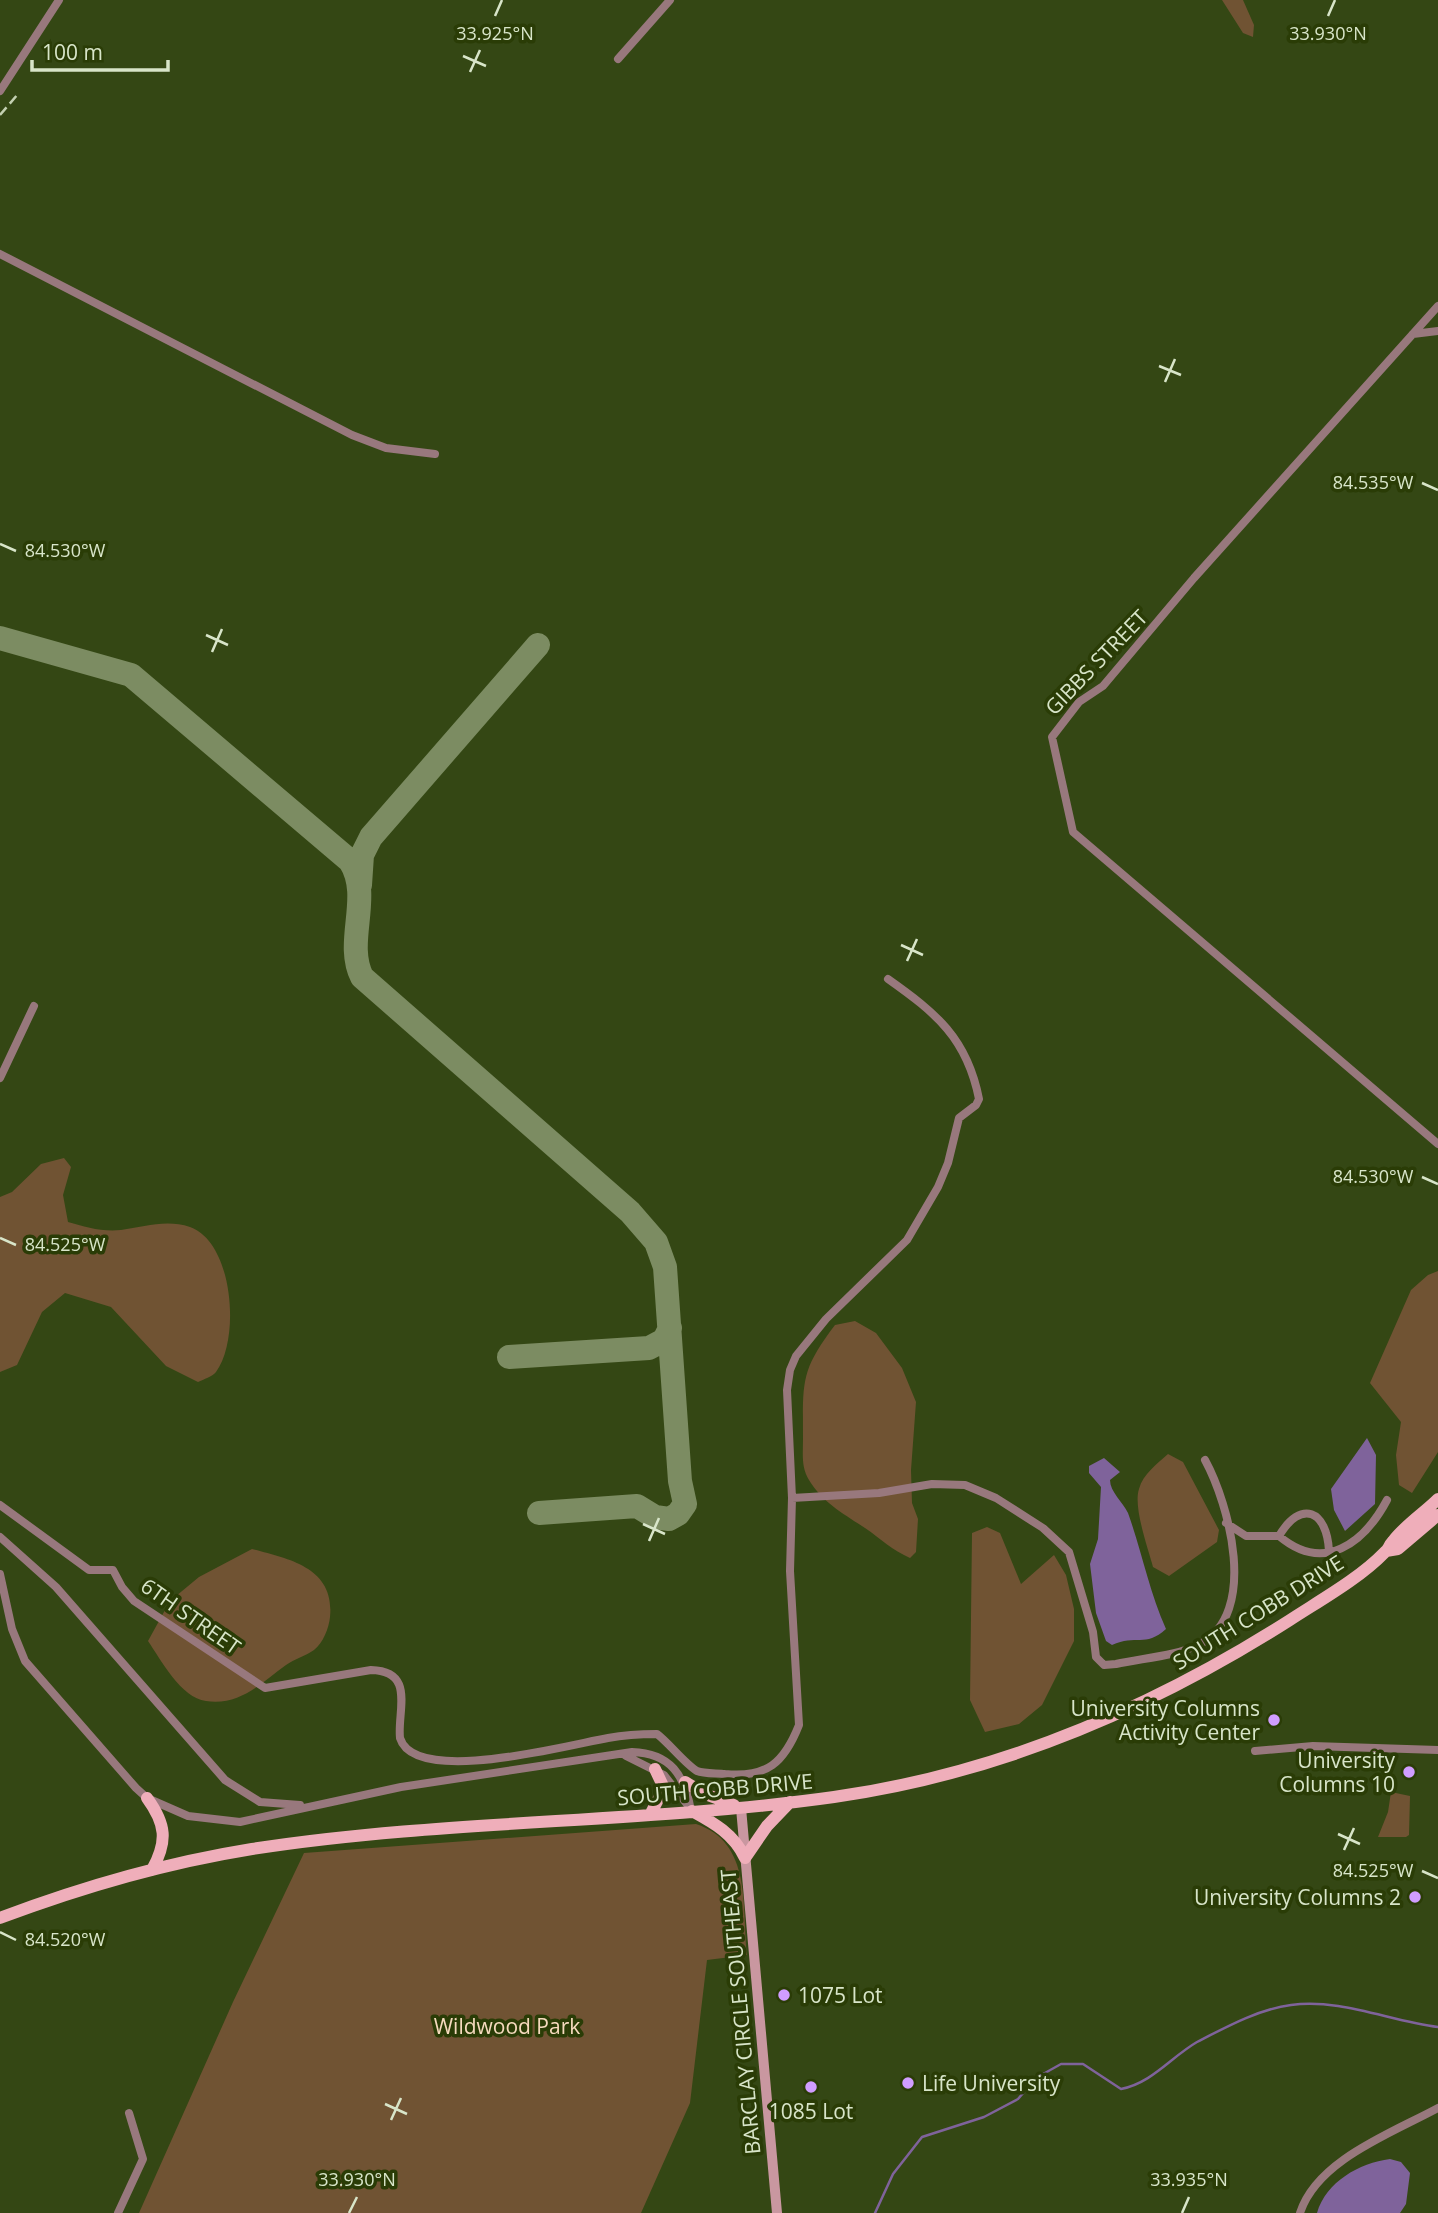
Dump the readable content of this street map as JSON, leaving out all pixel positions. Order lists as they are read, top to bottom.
{
  "streets": {
    "main road": ["SOUTH COBB DRIVE"],
    "street": ["GIBBS STREET", "6TH STREET", "BARCLAY CIRCLE SOUTHEAST"]
  },
  "crossings": [
    ["SOUTH COBB DRIVE", "BARCLAY CIRCLE SOUTHEAST"]
  ],
  "parks": ["Wildwood Park"],
  "places": [
    "University Columns Activity Center",
    "University Columns 10",
    "University Columns 2",
    "1075 Lot",
    "Life University",
    "1085 Lot"
  ],
  "scale_bar": "100 m",
  "coordinates": [
    "33.925°N",
    "33.930°N",
    "84.535°W",
    "84.530°W",
    "84.525°W",
    "84.520°W",
    "33.935°N"
  ]
}
